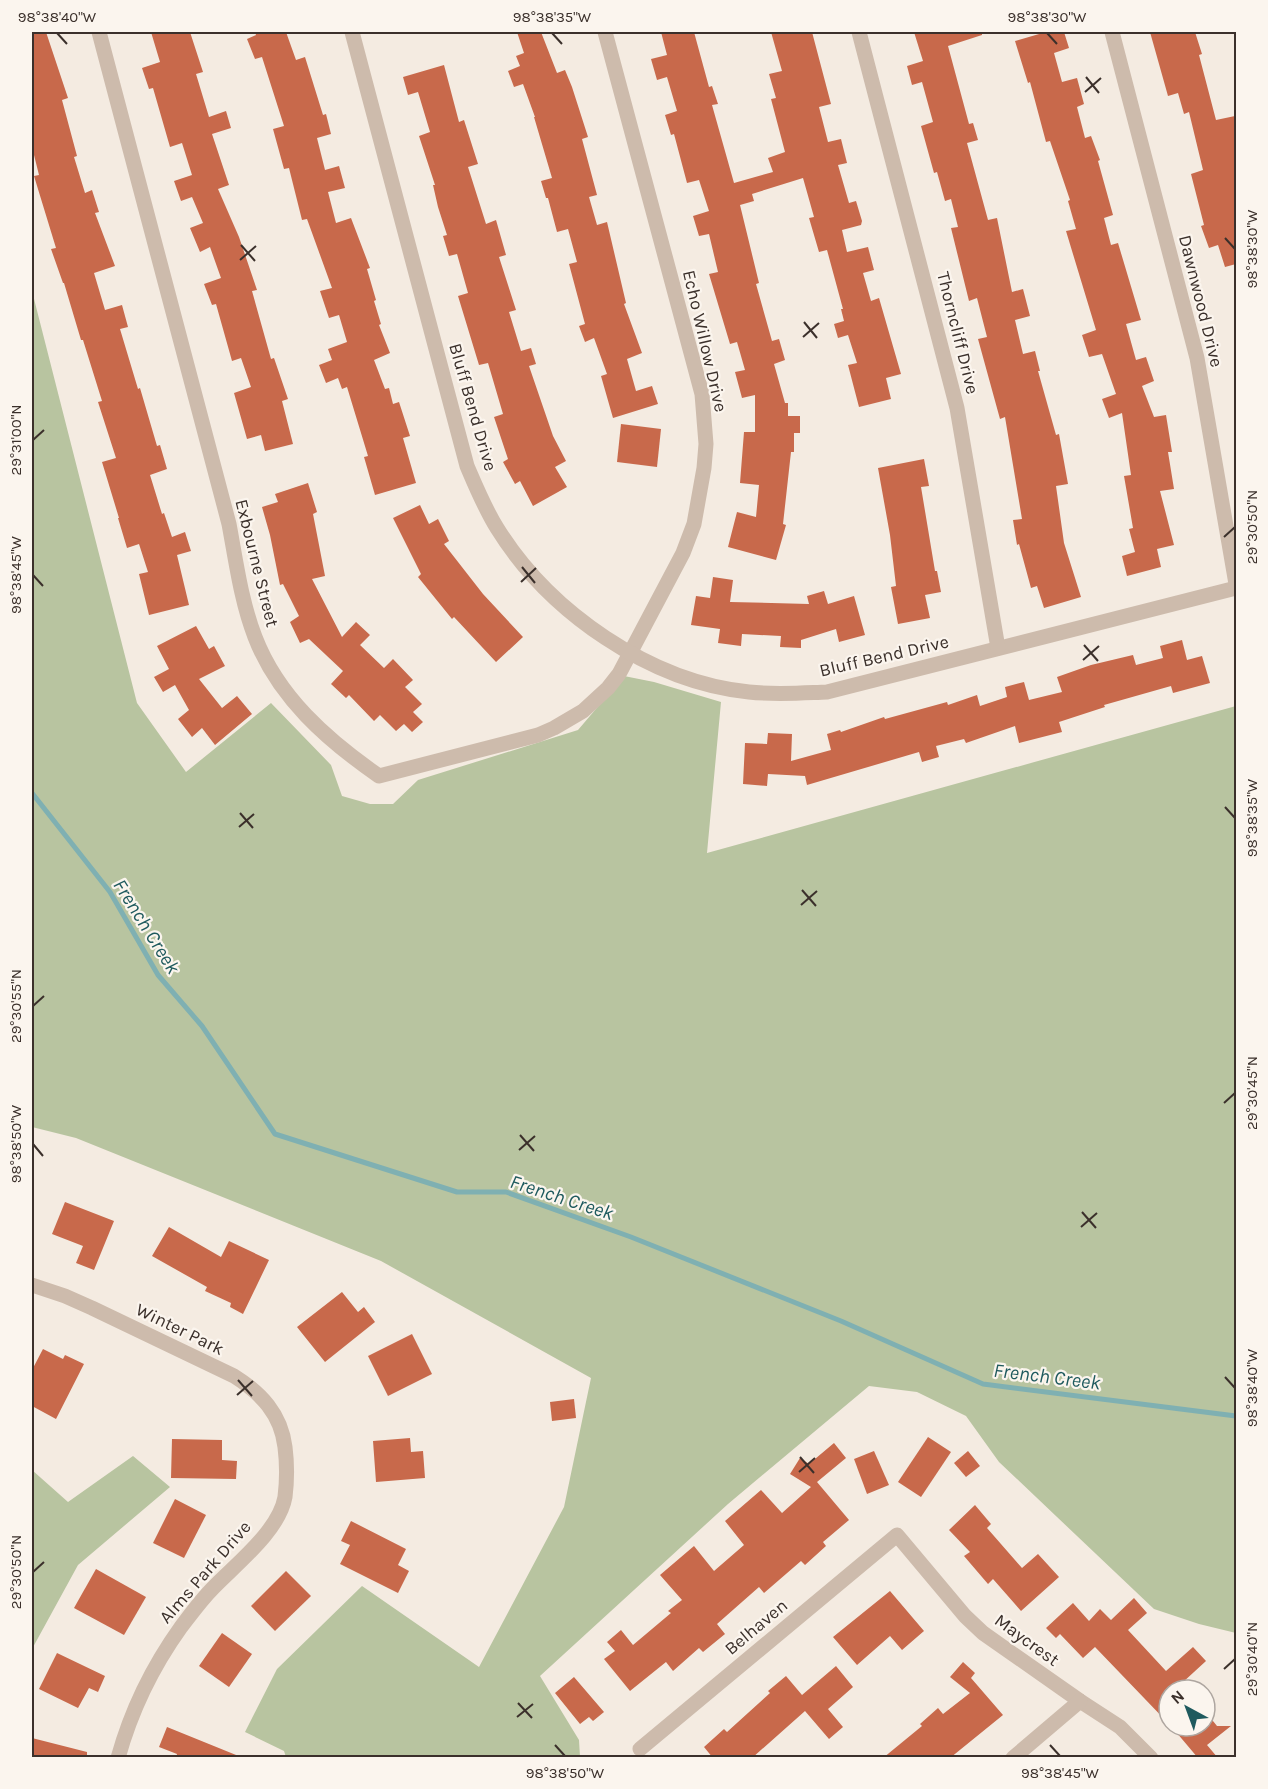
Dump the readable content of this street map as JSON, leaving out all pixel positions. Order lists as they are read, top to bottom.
{
  "streets": {
    "street": [
      "Dawnwood Drive",
      "Thorncliff Drive",
      "Echo Willow Drive",
      "Bluff Bend Drive",
      "Exbourne Street",
      "Winter Park",
      "Alms Park Drive",
      "Belhaven",
      "Maycrest"
    ]
  },
  "crossings": [
    ["Dawnwood Drive", "Bluff Bend Drive"],
    ["Thorncliff Drive", "Bluff Bend Drive"],
    ["Echo Willow Drive", "Bluff Bend Drive"],
    ["Echo Willow Drive", "Exbourne Street"],
    ["Bluff Bend Drive", "Exbourne Street"],
    ["Winter Park", "Alms Park Drive"],
    ["Belhaven", "Maycrest"]
  ],
  "water": ["French Creek"],
  "north": "top left",
  "coordinates": [
    "98°38'40\"W",
    "98°38'35\"W",
    "98°38'30\"W",
    "29°31'00\"N",
    "29°30'50\"N",
    "98°38'45\"W",
    "29°30'55\"N",
    "29°30'45\"N",
    "98°38'50\"W",
    "29°30'40\"N"
  ]
}
